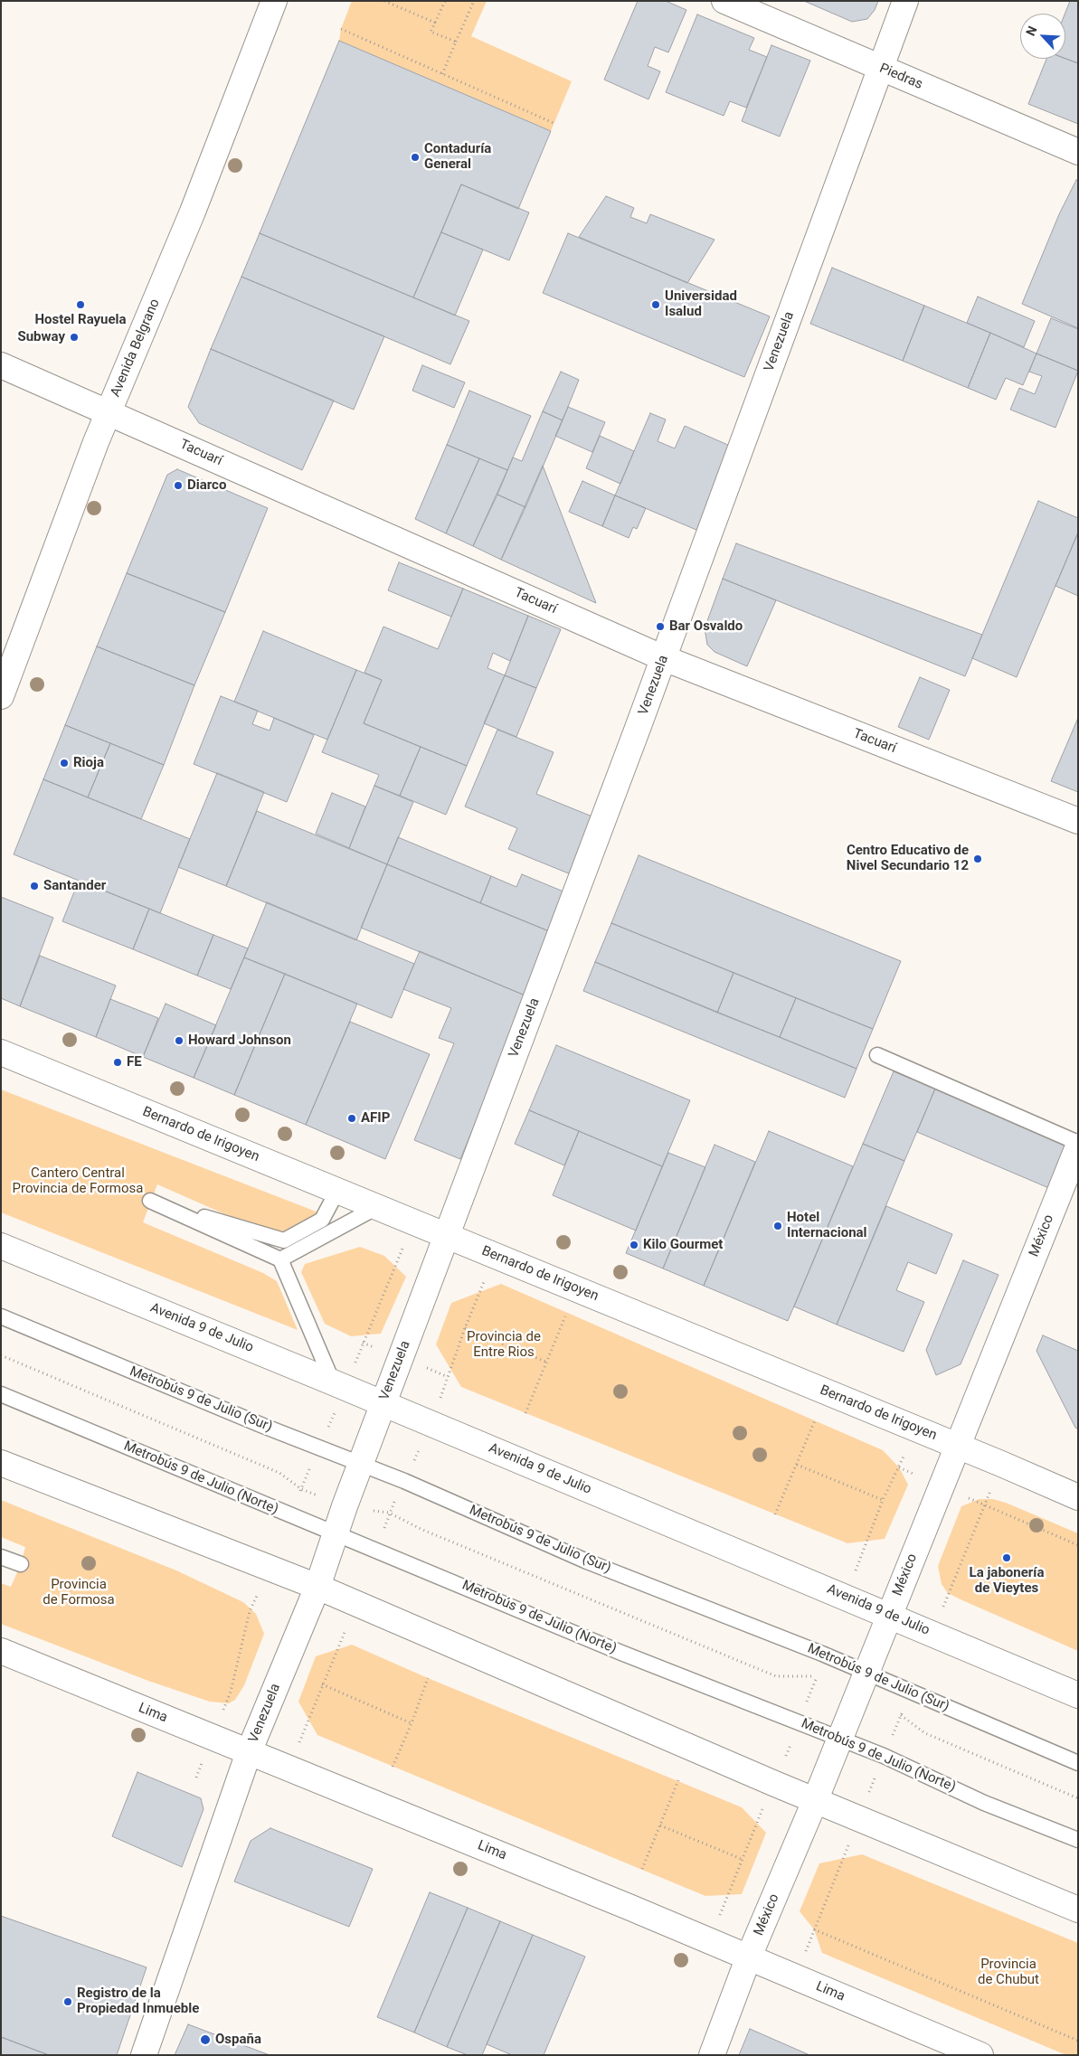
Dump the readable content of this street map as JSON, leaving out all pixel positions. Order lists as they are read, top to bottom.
{
  "streets": {
    "main road": [
      "Piedras",
      "Venezuela",
      "Avenida Belgrano",
      "Tacuarí",
      "Bernardo de Irigoyen",
      "México",
      "Avenida 9 de Julio",
      "Lima"
    ],
    "lane": ["Metrobús 9 de Julio (Sur)", "Metrobús 9 de Julio (Norte)"]
  },
  "crossings": [
    ["Piedras", "Venezuela"],
    ["Venezuela", "Tacuarí"],
    ["Venezuela", "Bernardo de Irigoyen"],
    ["Venezuela", "Avenida 9 de Julio"],
    ["Venezuela", "Metrobús 9 de Julio (Sur)"],
    ["Venezuela", "Metrobús 9 de Julio (Norte)"],
    ["Venezuela", "Lima"],
    ["Avenida Belgrano", "Tacuarí"],
    ["Bernardo de Irigoyen", "México"],
    ["México", "Avenida 9 de Julio"],
    ["México", "Metrobús 9 de Julio (Sur)"],
    ["México", "Metrobús 9 de Julio (Norte)"],
    ["México", "Lima"]
  ],
  "parks": [
    "Cantero Central Provincia de Formosa",
    "Provincia de Entre Rios",
    "Provincia de Formosa",
    "Provincia de Chubut"
  ],
  "places": [
    "Contaduría General",
    "Hostel Rayuela",
    "Universidad Isalud",
    "Subway",
    "Diarco",
    "Bar Osvaldo",
    "Rioja",
    "Centro Educativo de Nivel Secundario 12",
    "Santander",
    "Howard Johnson",
    "FE",
    "AFIP",
    "Hotel Internacional",
    "Kilo Gourmet",
    "La jabonería de Vieytes",
    "Registro de la Propiedad Inmueble",
    "Ospaña"
  ],
  "north": "top left"
}
